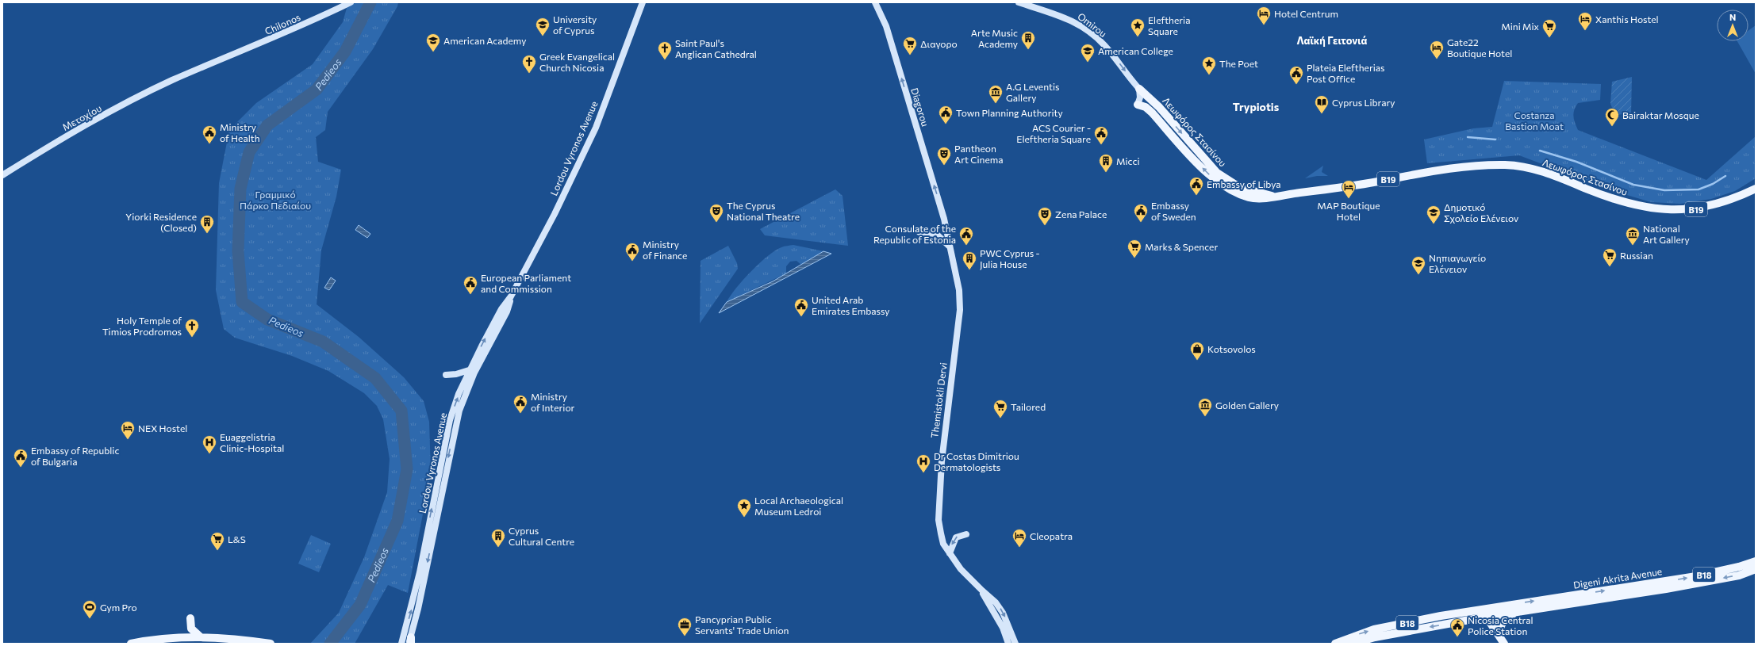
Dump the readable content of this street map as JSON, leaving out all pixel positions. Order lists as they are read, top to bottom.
{
  "streets": {
    "main road": [
      "Chilonos",
      "Omirou",
      "Diagorou",
      "Μετοχίου",
      "Λεωφόρος Στασίνου",
      "Lordou Vyronos Avenue",
      "B19",
      "Themistokli Dervi",
      "B18",
      "Digeni Akrita Avenue"
    ]
  },
  "crossings": [
    ["Chilonos", "Μετοχίου"],
    ["Omirou", "Λεωφόρος Στασίνου"],
    ["Diagorou", "Themistokli Dervi"],
    ["B18", "Digeni Akrita Avenue"]
  ],
  "one_way": ["Omirou", "Diagorou"],
  "districts": ["Λαϊκή Γειτονιά", "Trypiotis"],
  "water": ["Pedieos"],
  "parks": ["Costanza Bastion Moat", "Γραμμικό Πάρκο Πεδιαίου"],
  "places": {
    "hotel": [
      "Hotel Centrum",
      "Xanthis Hostel",
      "Gate22 Boutique Hotel",
      "MAP Boutique Hotel",
      "NEX Hostel",
      "Cleopatra"
    ],
    "school or university": [
      "University of Cyprus",
      "American Academy",
      "American College",
      "Δημοτικό Σχολείο Ελένειον",
      "Νηπιαγωγείο Ελένειον"
    ],
    "place": ["Eleftheria Square", "The Poet", "Local Archaeological Museum Ledroi"],
    "supermarket": [
      "Mini Mix",
      "Διαγορο",
      "Marks & Spencer",
      "Russian",
      "Tailored",
      "L&S"
    ],
    "building": [
      "Arte Music Academy",
      "Micci",
      "Yiorki Residence (Closed)",
      "PWC Cyprus - Julia House",
      "Cyprus Cultural Centre"
    ],
    "church": ["Saint Paul's Anglican Cathedral", "Greek Evangelical Church Nicosia", "Holy Temple of Timios Prodromos"],
    "public building": [
      "Plateia Eleftherias Post Office",
      "Town Planning Authority",
      "Ministry of Health",
      "ACS Courier - Eleftheria Square",
      "Embassy of Libya",
      "Embassy of Sweden",
      "Consulate of the Republic of Estonia",
      "Ministry of Finance",
      "European Parliament and Commission",
      "United Arab Emirates Embassy",
      "Ministry of Interior",
      "Embassy of Republic of Bulgaria",
      "Nicosia Central Police Station"
    ],
    "museum": ["A.G Leventis Gallery", "National Art Gallery", "Golden Gallery"],
    "library": ["Cyprus Library"],
    "mosque": ["Bairaktar Mosque"],
    "theatre": ["Pantheon Art Cinema", "The Cyprus National Theatre", "Zena Palace"],
    "shop": ["Kotsovolos"],
    "hospital": ["Euaggelistria Clinic-Hospital", "Dr Costas Dimitriou Dermatologists"],
    "sports": ["Gym Pro"],
    "office": ["Pancyprian Public Servants' Trade Union"]
  },
  "north": "top"
}
